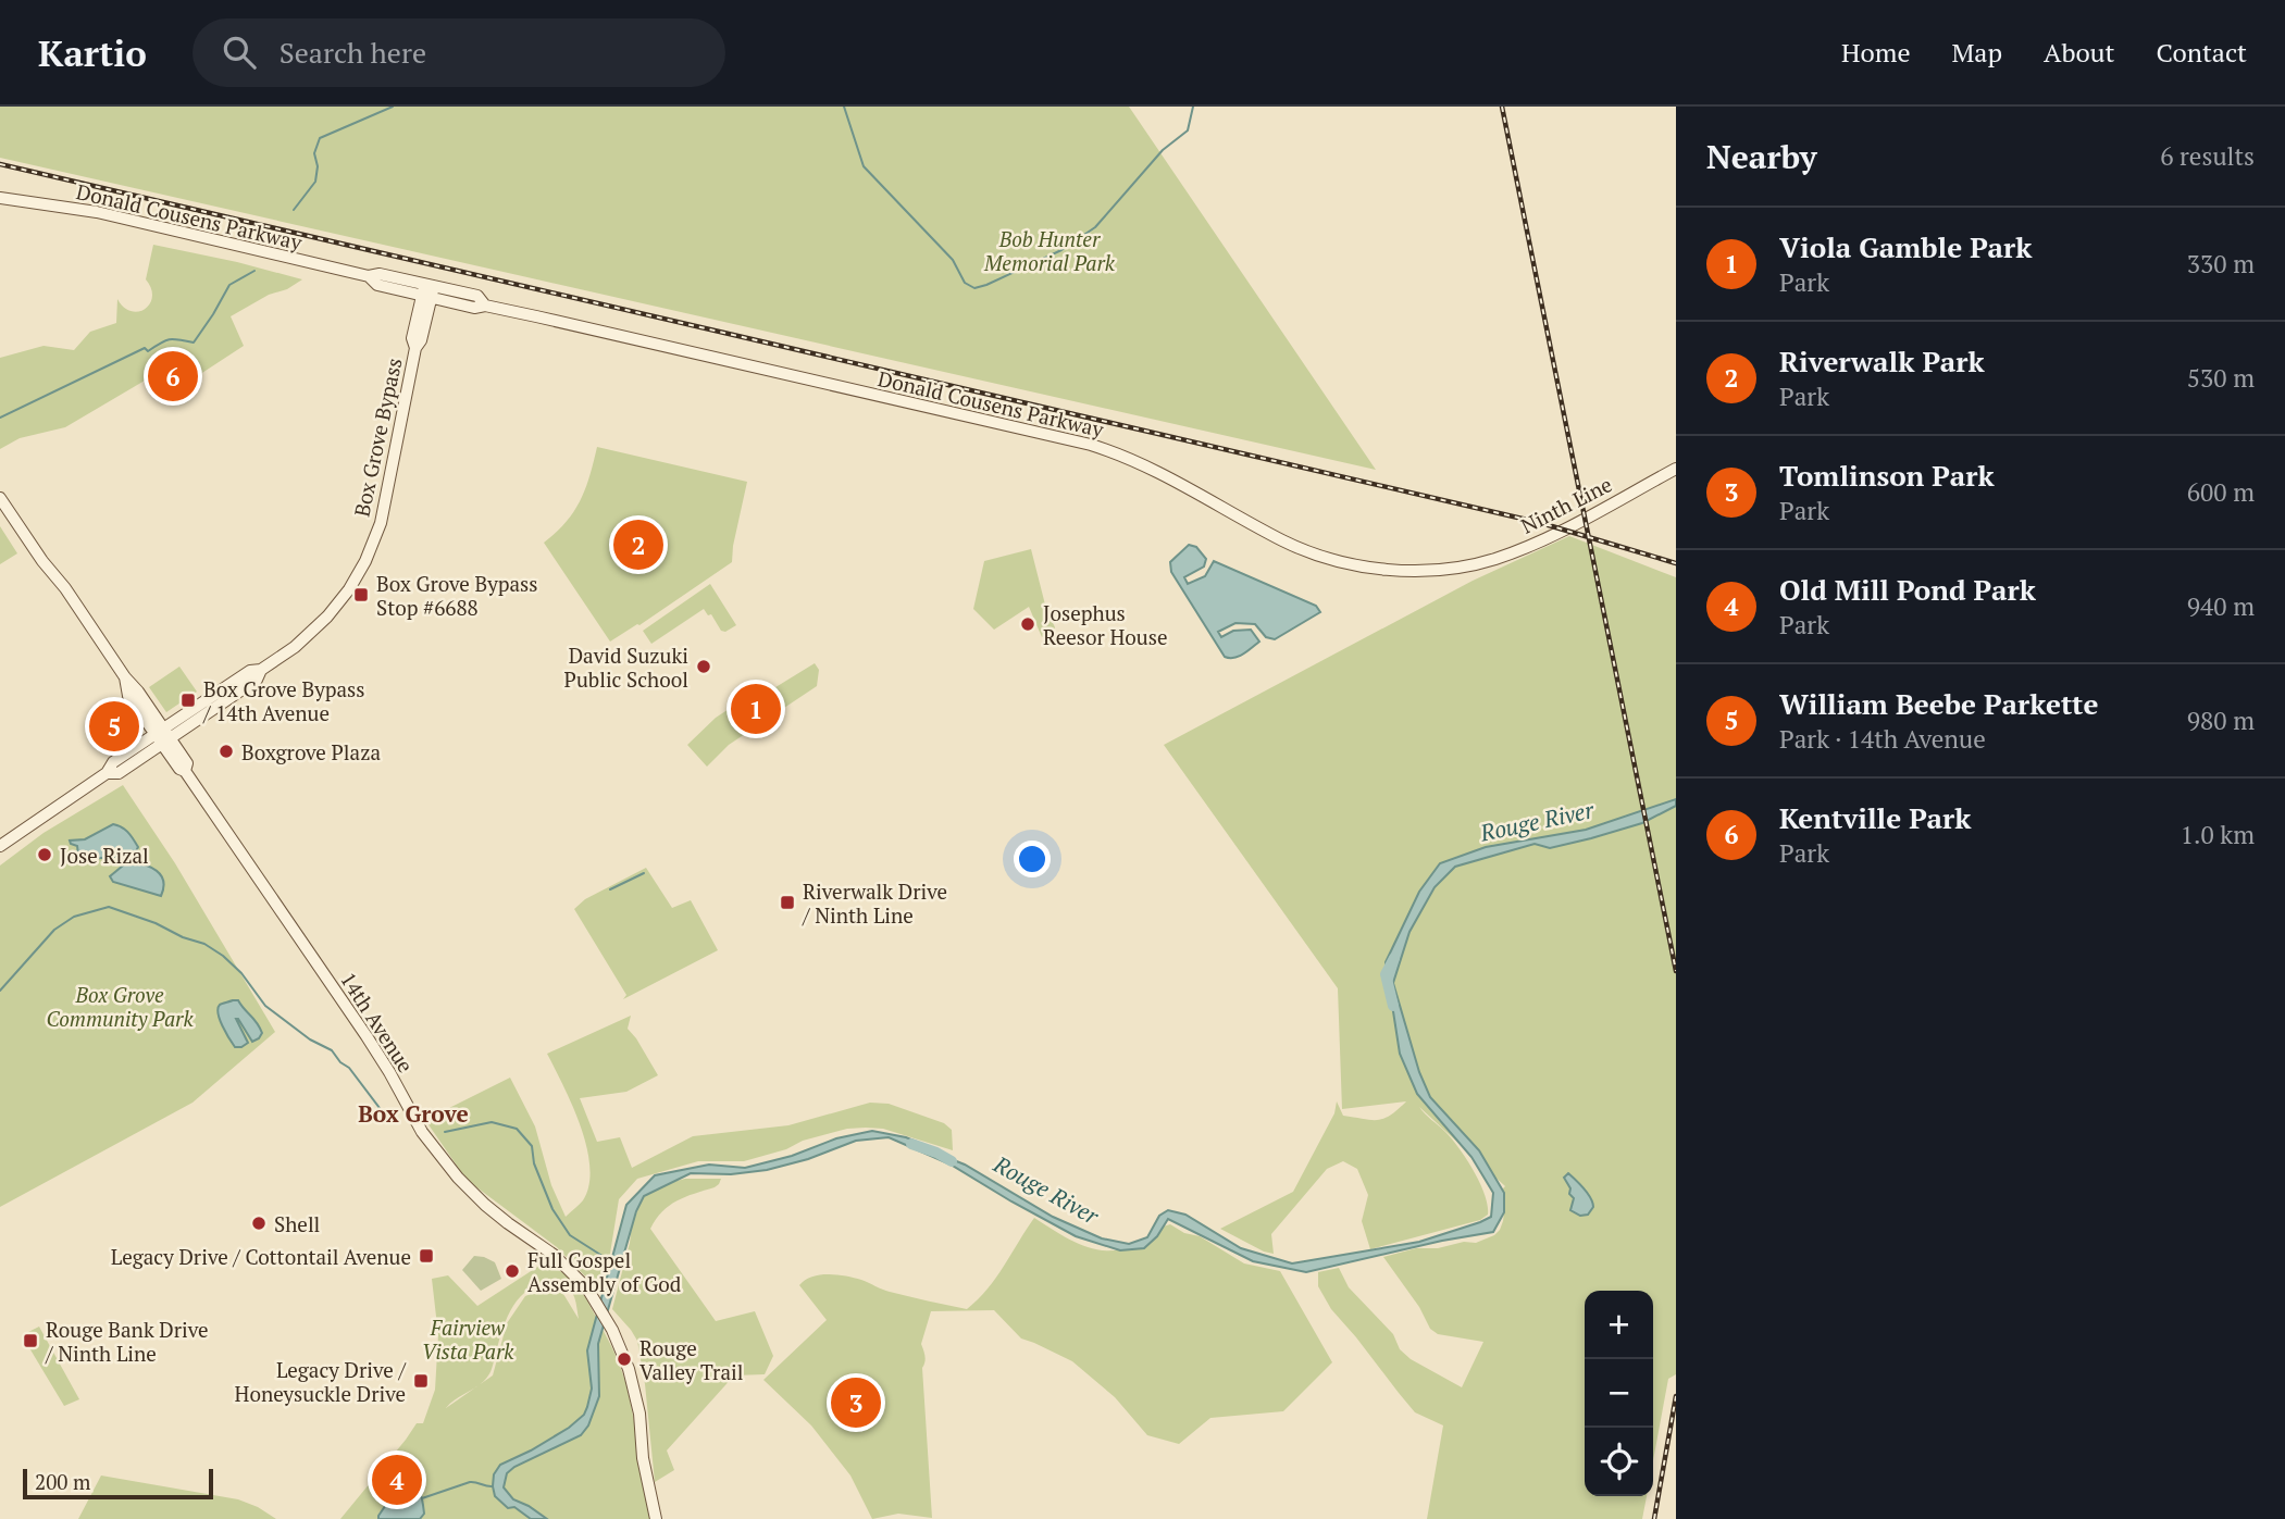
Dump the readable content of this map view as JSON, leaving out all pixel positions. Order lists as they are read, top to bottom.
{
  "streets": {
    "main road": [
      "Donald Cousens Parkway",
      "Box Grove Bypass",
      "Ninth Line",
      "14th Avenue"
    ]
  },
  "crossings": [
    ["Donald Cousens Parkway", "Box Grove Bypass"],
    ["Donald Cousens Parkway", "Ninth Line"],
    ["Box Grove Bypass", "14th Avenue"]
  ],
  "districts": ["Box Grove"],
  "water": ["Rouge River"],
  "parks": ["Bob Hunter Memorial Park", "Box Grove Community Park", "Fairview Vista Park"],
  "places": {
    "transit": [
      "Box Grove Bypass Stop #6688",
      "Box Grove Bypass / 14th Avenue",
      "Riverwalk Drive / Ninth Line",
      "Legacy Drive / Cottontail Avenue",
      "Rouge Bank Drive / Ninth Line",
      "Legacy Drive / Honeysuckle Drive"
    ],
    "other": [
      "Josephus Reesor House",
      "David Suzuki Public School",
      "Boxgrove Plaza",
      "Jose Rizal",
      "Shell",
      "Full Gospel Assembly of God",
      "Rouge Valley Trail"
    ]
  },
  "scale_bar": "200 m",
  "page": {
    "header": "Kartio",
    "search": "Search here",
    "nav": [
      "Home",
      "Map",
      "About",
      "Contact"
    ],
    "heading": ["Nearby", "6 results"],
    "list": [
      {
        "mark": "1",
        "name": "Viola Gamble Park",
        "note": "Park",
        "value": "330 m"
      },
      {
        "mark": "2",
        "name": "Riverwalk Park",
        "note": "Park",
        "value": "530 m"
      },
      {
        "mark": "3",
        "name": "Tomlinson Park",
        "note": "Park",
        "value": "600 m"
      },
      {
        "mark": "4",
        "name": "Old Mill Pond Park",
        "note": "Park",
        "value": "940 m"
      },
      {
        "mark": "5",
        "name": "William Beebe Parkette",
        "note": "Park · 14th Avenue",
        "value": "980 m"
      },
      {
        "mark": "6",
        "name": "Kentville Park",
        "note": "Park",
        "value": "1.0 km"
      }
    ],
    "pins": [
      "6",
      "2",
      "1",
      "5",
      "3",
      "4"
    ],
    "map_buttons": ["+", "−"],
    "scale": "200 m"
  }
}
